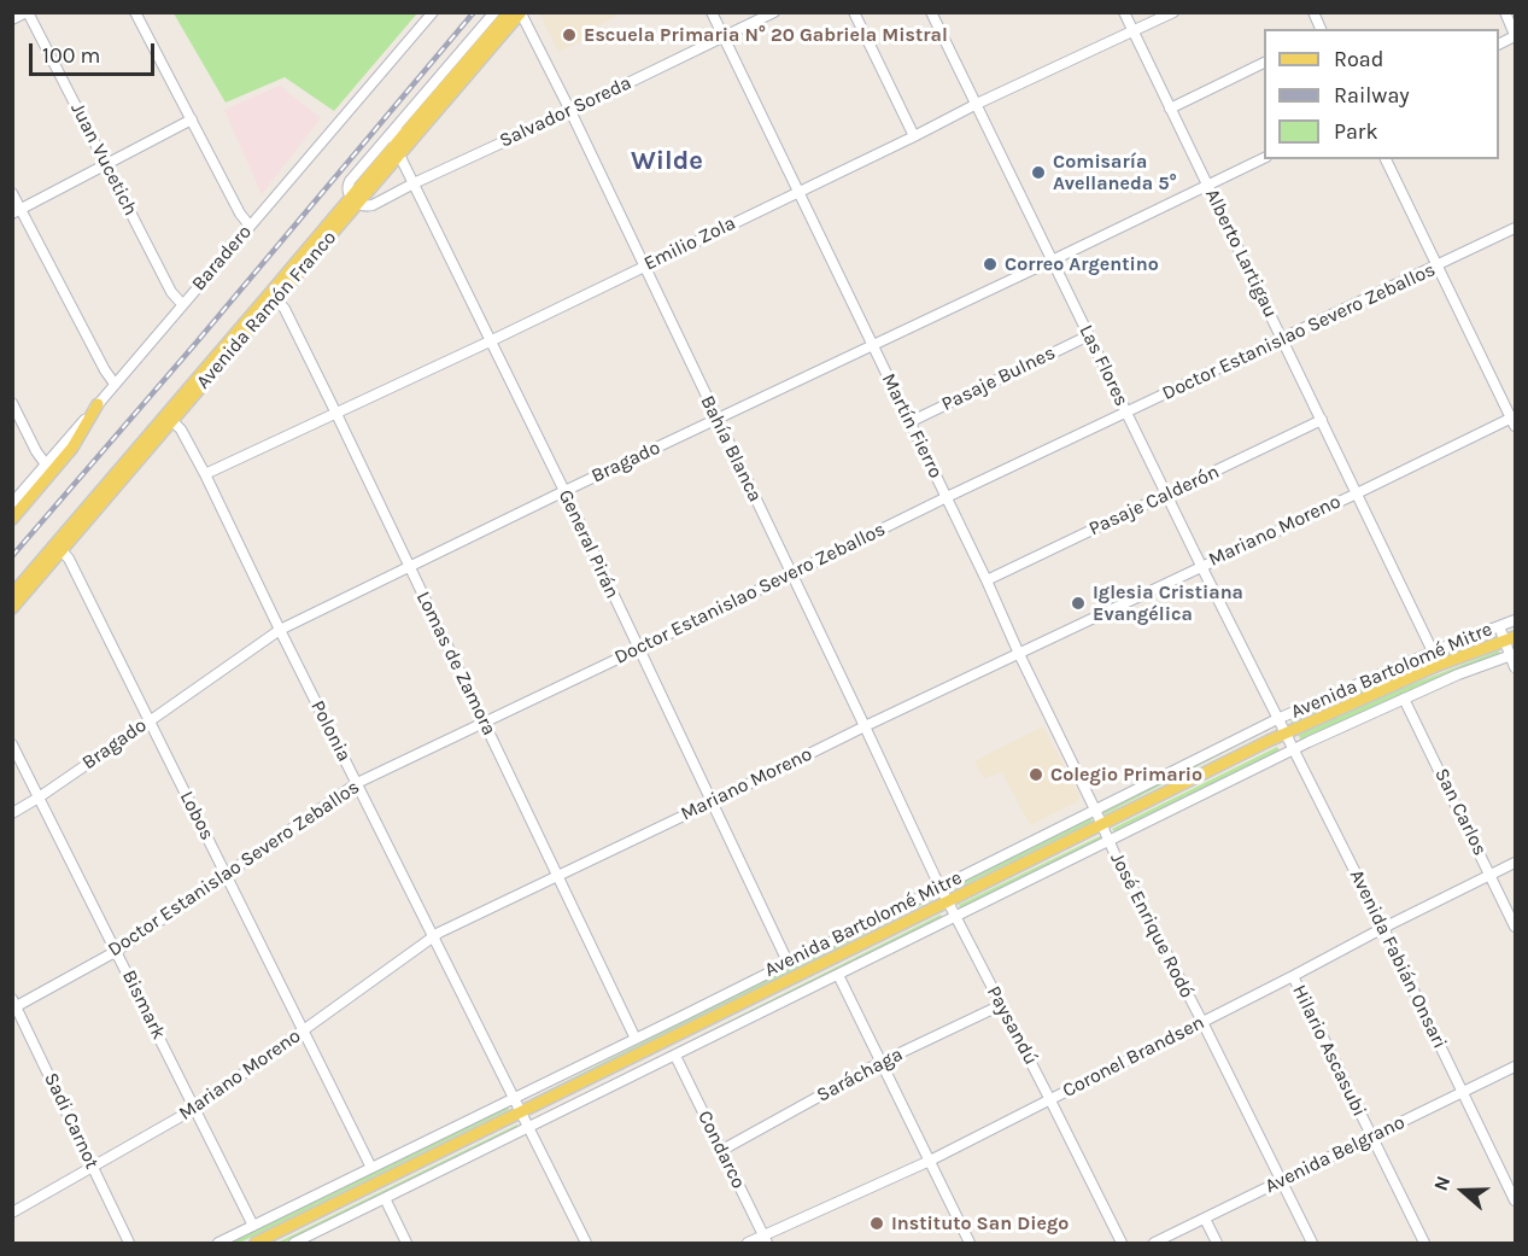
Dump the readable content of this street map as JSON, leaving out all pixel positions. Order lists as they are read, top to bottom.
{
  "streets": {
    "main road": ["Avenida Ramón Franco", "Avenida Bartolomé Mitre"],
    "street": [
      "Salvador Soreda",
      "Juan Vucetich",
      "Emilio Zola",
      "Alberto Lartigau",
      "Baradero",
      "Doctor Estanislao Severo Zeballos",
      "Las Flores",
      "Pasaje Bulnes",
      "Martín Fierro",
      "Bahía Blanca",
      "Bragado",
      "Pasaje Calderón",
      "Mariano Moreno",
      "General Pirán",
      "Lomas de Zamora",
      "Polonia",
      "San Carlos",
      "Lobos",
      "José Enrique Rodó",
      "Avenida Fabián Onsari",
      "Bismark",
      "Paysandú",
      "Hilario Ascasubi",
      "Coronel Brandsen",
      "Saráchaga",
      "Sadi Carnot",
      "Condarco",
      "Avenida Belgrano"
    ]
  },
  "crossings": [
    ["Salvador Soreda", "Avenida Ramón Franco"],
    ["Salvador Soreda", "Martín Fierro"],
    ["Salvador Soreda", "Bahía Blanca"],
    ["Salvador Soreda", "General Pirán"],
    ["Juan Vucetich", "Baradero"],
    ["Emilio Zola", "Alberto Lartigau"],
    ["Emilio Zola", "Las Flores"],
    ["Emilio Zola", "Martín Fierro"],
    ["Emilio Zola", "Bahía Blanca"],
    ["Emilio Zola", "General Pirán"],
    ["Emilio Zola", "Lomas de Zamora"],
    ["Emilio Zola", "Polonia"],
    ["Alberto Lartigau", "Doctor Estanislao Severo Zeballos"],
    ["Alberto Lartigau", "Bragado"],
    ["Alberto Lartigau", "Pasaje Calderón"],
    ["Alberto Lartigau", "Mariano Moreno"],
    ["Alberto Lartigau", "Avenida Bartolomé Mitre"],
    ["Avenida Ramón Franco", "Bahía Blanca"],
    ["Avenida Ramón Franco", "General Pirán"],
    ["Avenida Ramón Franco", "Lomas de Zamora"],
    ["Avenida Ramón Franco", "Polonia"],
    ["Avenida Ramón Franco", "Lobos"],
    ["Doctor Estanislao Severo Zeballos", "Las Flores"],
    ["Doctor Estanislao Severo Zeballos", "Martín Fierro"],
    ["Doctor Estanislao Severo Zeballos", "Bahía Blanca"],
    ["Doctor Estanislao Severo Zeballos", "General Pirán"],
    ["Doctor Estanislao Severo Zeballos", "Lomas de Zamora"],
    ["Doctor Estanislao Severo Zeballos", "Polonia"],
    ["Doctor Estanislao Severo Zeballos", "Lobos"],
    ["Doctor Estanislao Severo Zeballos", "Bismark"],
    ["Doctor Estanislao Severo Zeballos", "Sadi Carnot"],
    ["Las Flores", "Pasaje Bulnes"],
    ["Las Flores", "Bragado"],
    ["Las Flores", "Pasaje Calderón"],
    ["Las Flores", "Mariano Moreno"],
    ["Las Flores", "Avenida Bartolomé Mitre"],
    ["Las Flores", "Avenida Fabián Onsari"],
    ["Pasaje Bulnes", "Martín Fierro"],
    ["Martín Fierro", "Bragado"],
    ["Martín Fierro", "Pasaje Calderón"],
    ["Martín Fierro", "Mariano Moreno"],
    ["Martín Fierro", "Avenida Bartolomé Mitre"],
    ["Martín Fierro", "José Enrique Rodó"],
    ["Bahía Blanca", "Bragado"],
    ["Bahía Blanca", "Mariano Moreno"],
    ["Bahía Blanca", "Avenida Bartolomé Mitre"],
    ["Bahía Blanca", "Paysandú"],
    ["Bragado", "General Pirán"],
    ["Bragado", "Lomas de Zamora"],
    ["Bragado", "Polonia"],
    ["Bragado", "Lobos"],
    ["Bragado", "Bismark"],
    ["Mariano Moreno", "General Pirán"],
    ["Mariano Moreno", "Lomas de Zamora"],
    ["Mariano Moreno", "Polonia"],
    ["Mariano Moreno", "Lobos"],
    ["Mariano Moreno", "Bismark"],
    ["Mariano Moreno", "Sadi Carnot"],
    ["General Pirán", "Avenida Bartolomé Mitre"],
    ["Lomas de Zamora", "Avenida Bartolomé Mitre"],
    ["Avenida Bartolomé Mitre", "Polonia"],
    ["Avenida Bartolomé Mitre", "San Carlos"],
    ["Avenida Bartolomé Mitre", "Lobos"],
    ["Avenida Bartolomé Mitre", "José Enrique Rodó"],
    ["Avenida Bartolomé Mitre", "Avenida Fabián Onsari"],
    ["Avenida Bartolomé Mitre", "Bismark"],
    ["Avenida Bartolomé Mitre", "Paysandú"],
    ["Avenida Bartolomé Mitre", "Condarco"],
    ["San Carlos", "Coronel Brandsen"],
    ["José Enrique Rodó", "Coronel Brandsen"],
    ["José Enrique Rodó", "Avenida Belgrano"],
    ["Avenida Fabián Onsari", "Coronel Brandsen"],
    ["Avenida Fabián Onsari", "Avenida Belgrano"],
    ["Paysandú", "Coronel Brandsen"],
    ["Paysandú", "Saráchaga"],
    ["Hilario Ascasubi", "Coronel Brandsen"],
    ["Hilario Ascasubi", "Avenida Belgrano"],
    ["Coronel Brandsen", "Condarco"],
    ["Saráchaga", "Condarco"]
  ],
  "districts": ["Wilde"],
  "places": [
    "Escuela Primaria N° 20 Gabriela Mistral",
    "Comisaría Avellaneda 5°",
    "Correo Argentino",
    "Iglesia Cristiana Evangélica",
    "Colegio Primario",
    "Instituto San Diego"
  ],
  "legend": ["Road", "Railway", "Park"],
  "scale_bar": "100 m",
  "north": "left"
}
